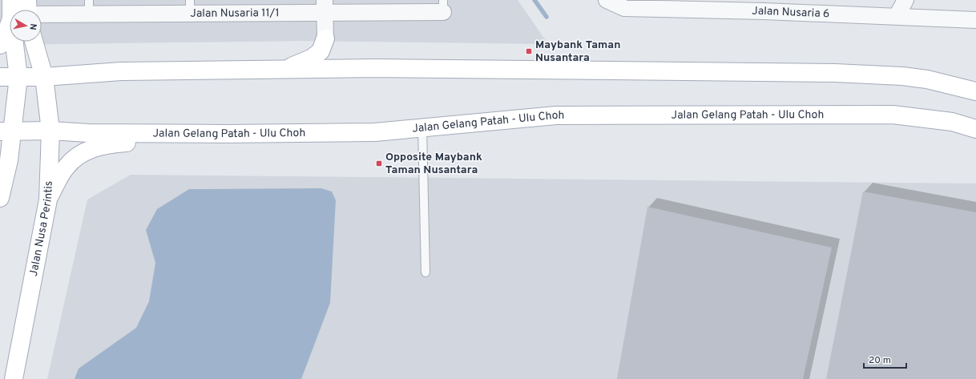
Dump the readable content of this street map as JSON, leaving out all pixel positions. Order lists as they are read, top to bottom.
{
  "streets": {
    "main road": ["Jalan Gelang Patah - Ulu Choh", "Jalan Nusa Perintis"],
    "street": ["Jalan Nusaria 6", "Jalan Nusaria 11/1"]
  },
  "crossings": [
    ["Jalan Gelang Patah - Ulu Choh", "Jalan Nusa Perintis"]
  ],
  "places": {
    "transit": ["Maybank Taman Nusantara", "Opposite Maybank Taman Nusantara"]
  },
  "scale_bar": "20 m",
  "north": "right"
}
